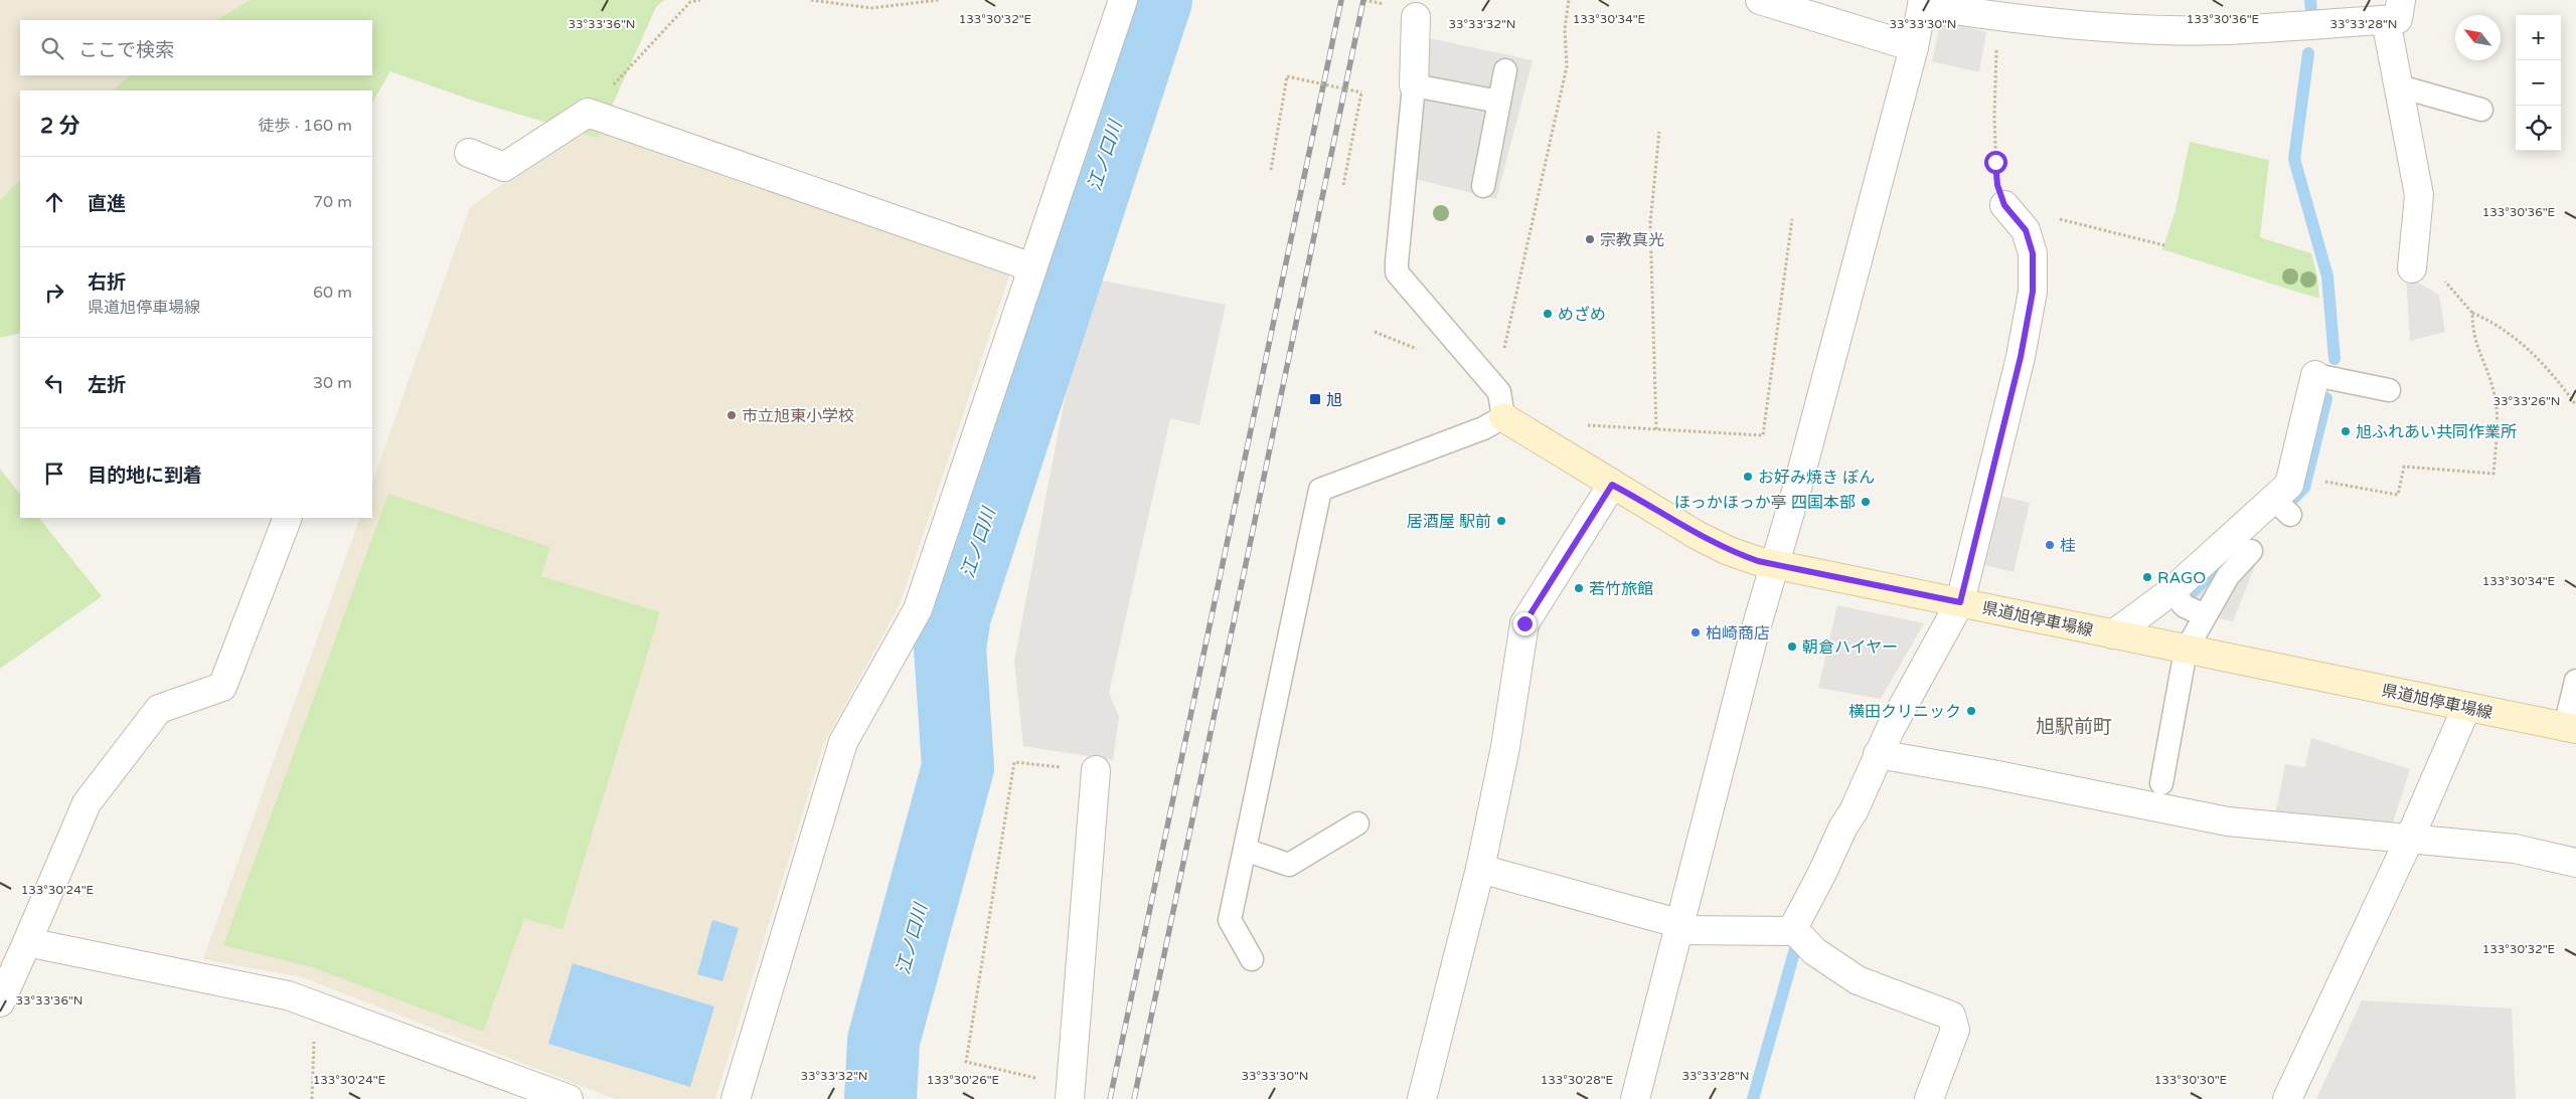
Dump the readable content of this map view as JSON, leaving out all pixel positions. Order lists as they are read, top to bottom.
{
  "streets": {
    "main road": ["県道旭停車場線"]
  },
  "districts": ["旭駅前町"],
  "water": ["江ノ口川"],
  "places": {
    "other": [
      "宗教真光",
      "めざめ",
      "市立旭東小学校",
      "旭ふれあい共同作業所",
      "お好み焼き ぽん",
      "ほっかほっか亭 四国本部",
      "居酒屋 駅前",
      "桂",
      "RAGO",
      "若竹旅館",
      "柏崎商店",
      "朝倉ハイヤー",
      "横田クリニック"
    ],
    "transit": ["旭"]
  },
  "north": "top left",
  "page": {
    "map_buttons": ["+", "−"],
    "search": "ここで検索",
    "heading": ["2 分", "徒歩 · 160 m"],
    "list": [
      ["直進", "70 m"],
      ["右折", "県道旭停車場線", "60 m"],
      ["左折", "30 m"],
      "目的地に到着"
    ]
  },
  "coordinates": [
    "133°30'36\"E",
    "133°30'34\"E",
    "133°30'32\"E",
    "33°33'36\"N",
    "33°33'32\"N",
    "33°33'30\"N",
    "33°33'28\"N",
    "33°33'26\"N",
    "133°30'24\"E",
    "133°30'26\"E",
    "133°30'28\"E",
    "133°30'30\"E"
  ]
}
